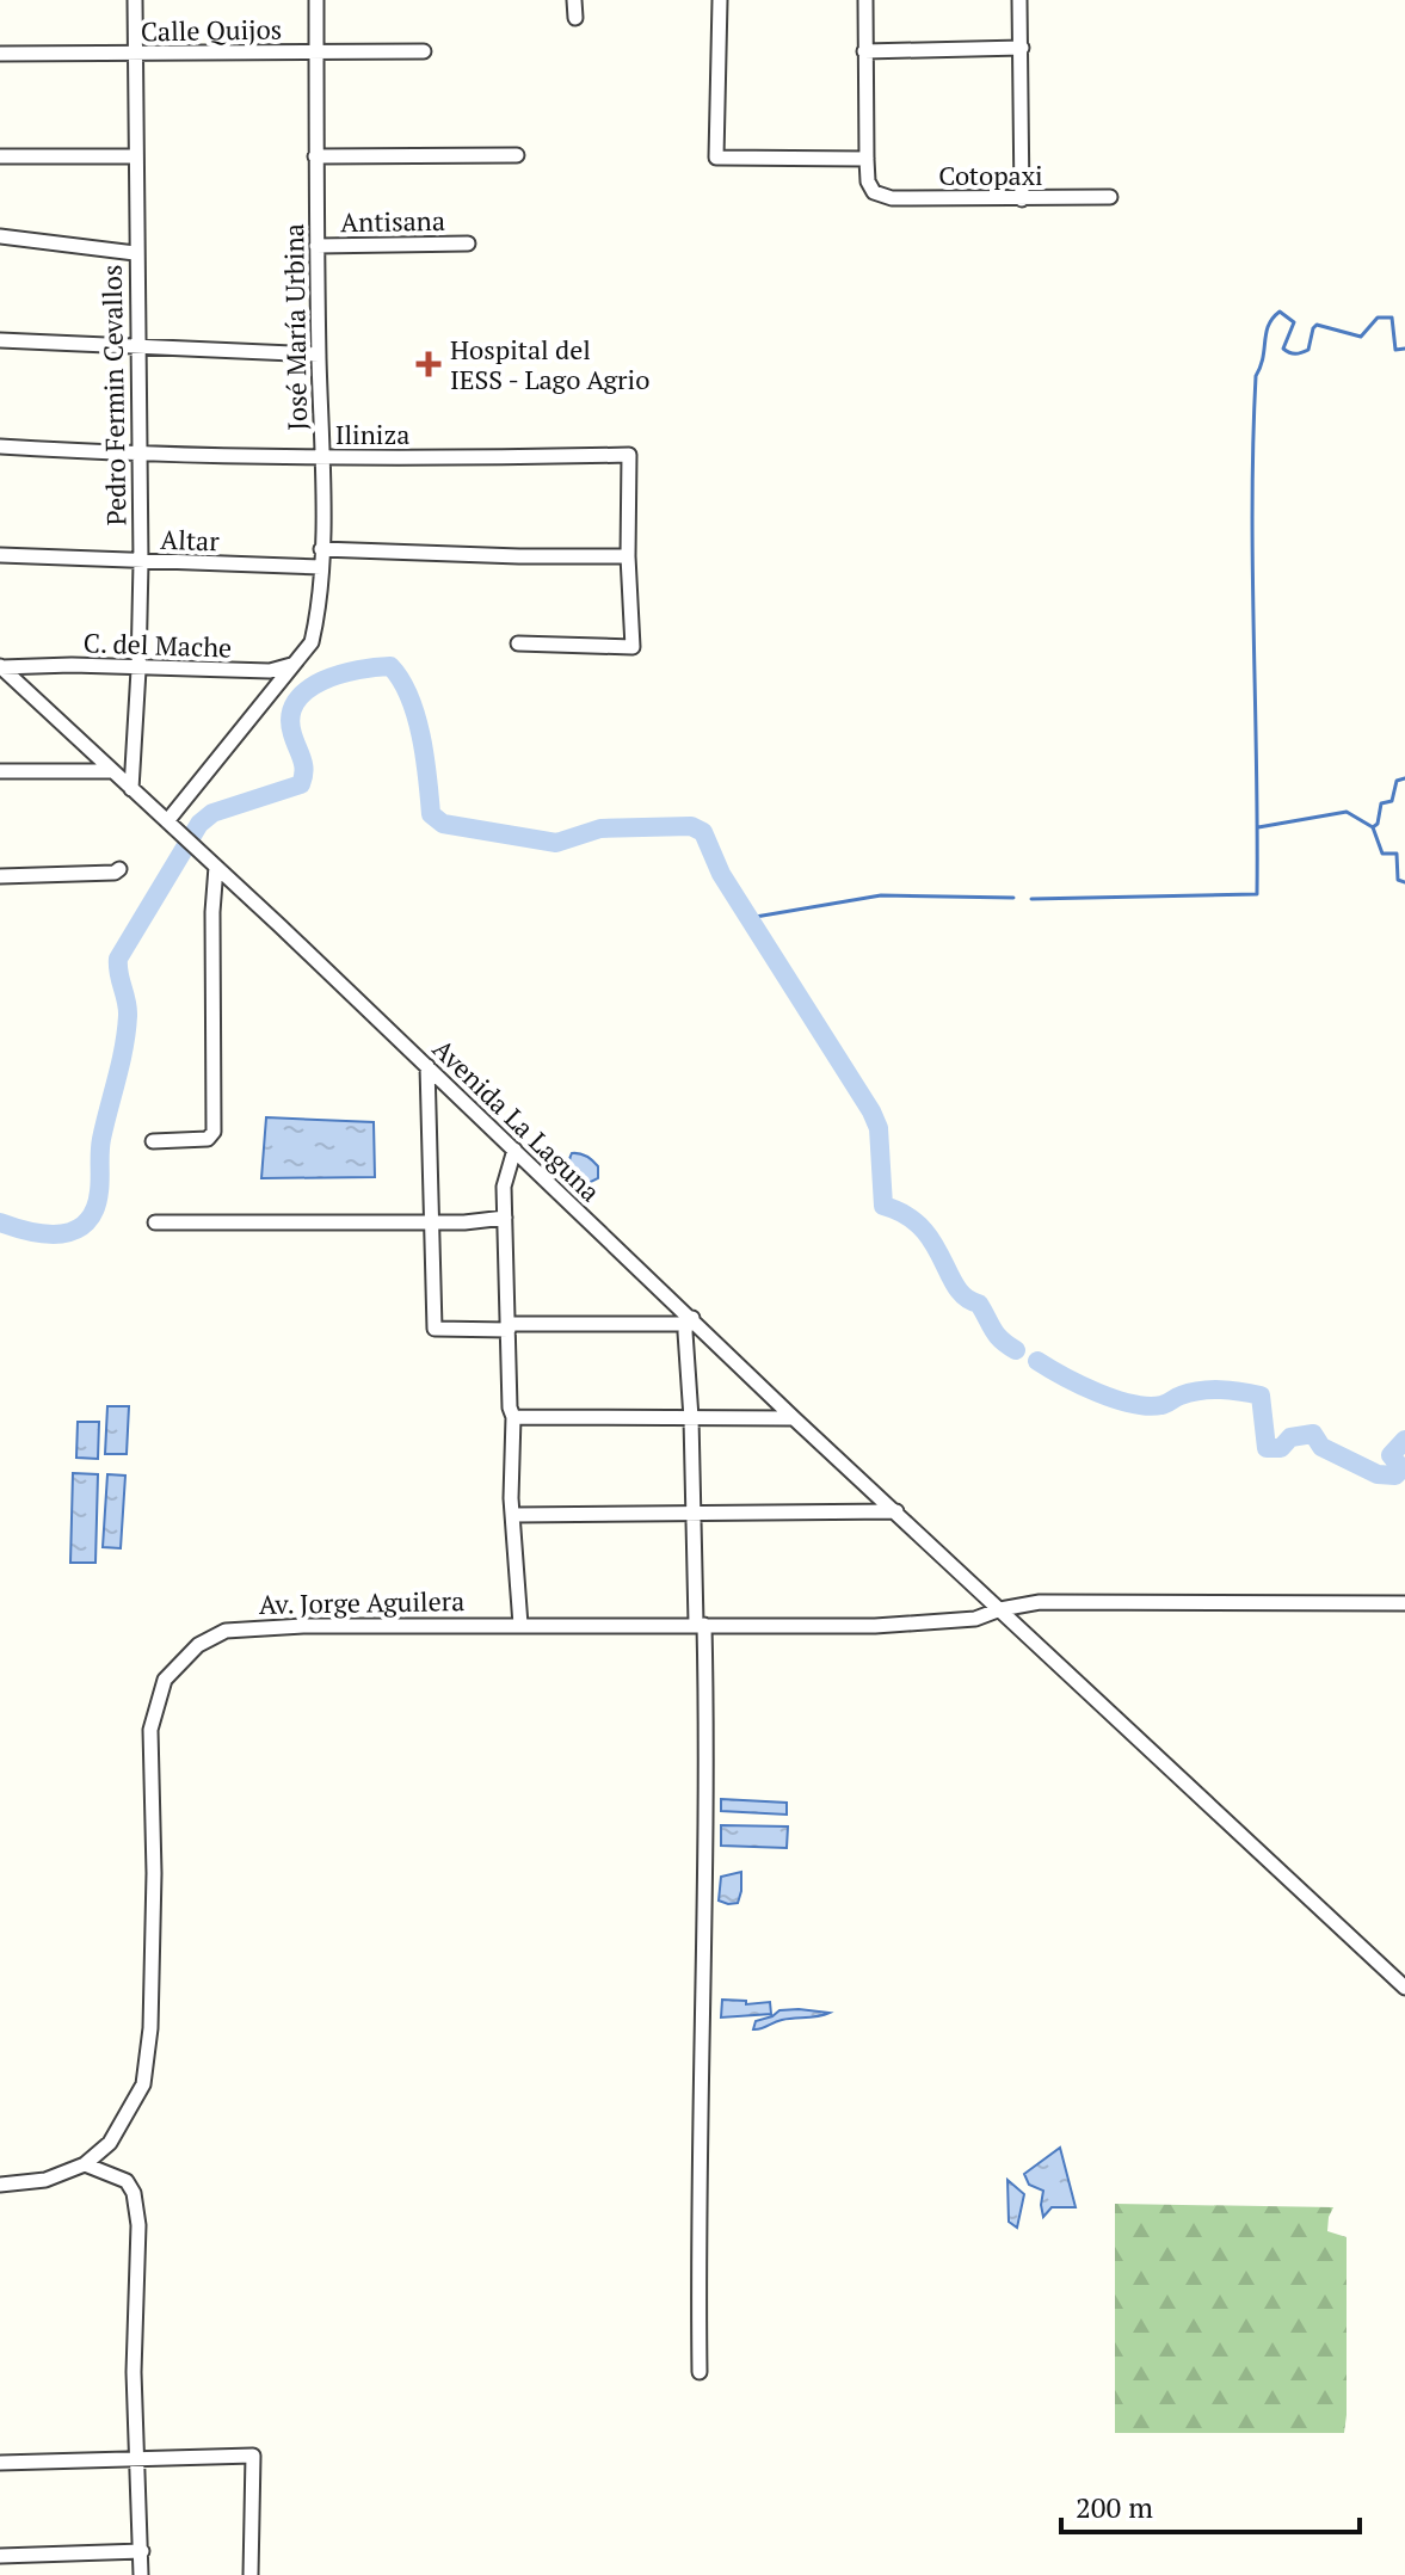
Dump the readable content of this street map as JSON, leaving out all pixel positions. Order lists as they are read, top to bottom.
{
  "streets": {
    "street": [
      "Calle Quijos",
      "Cotopaxi",
      "Antisana",
      "José María Urbina",
      "Pedro Fermin Cevallos",
      "Iliniza",
      "Altar",
      "C. del Mache",
      "Avenida La Laguna",
      "Av. Jorge Aguilera"
    ]
  },
  "crossings": [
    ["Calle Quijos", "José María Urbina"],
    ["Calle Quijos", "Pedro Fermin Cevallos"],
    ["Antisana", "José María Urbina"],
    ["José María Urbina", "Iliniza"],
    ["José María Urbina", "Altar"],
    ["José María Urbina", "C. del Mache"],
    ["Pedro Fermin Cevallos", "Iliniza"],
    ["Pedro Fermin Cevallos", "Altar"],
    ["Pedro Fermin Cevallos", "C. del Mache"],
    ["Pedro Fermin Cevallos", "Avenida La Laguna"],
    ["C. del Mache", "Avenida La Laguna"],
    ["Avenida La Laguna", "Av. Jorge Aguilera"]
  ],
  "places": {
    "health": ["Hospital del IESS - Lago Agrio"]
  },
  "scale_bar": "200 m"
}
